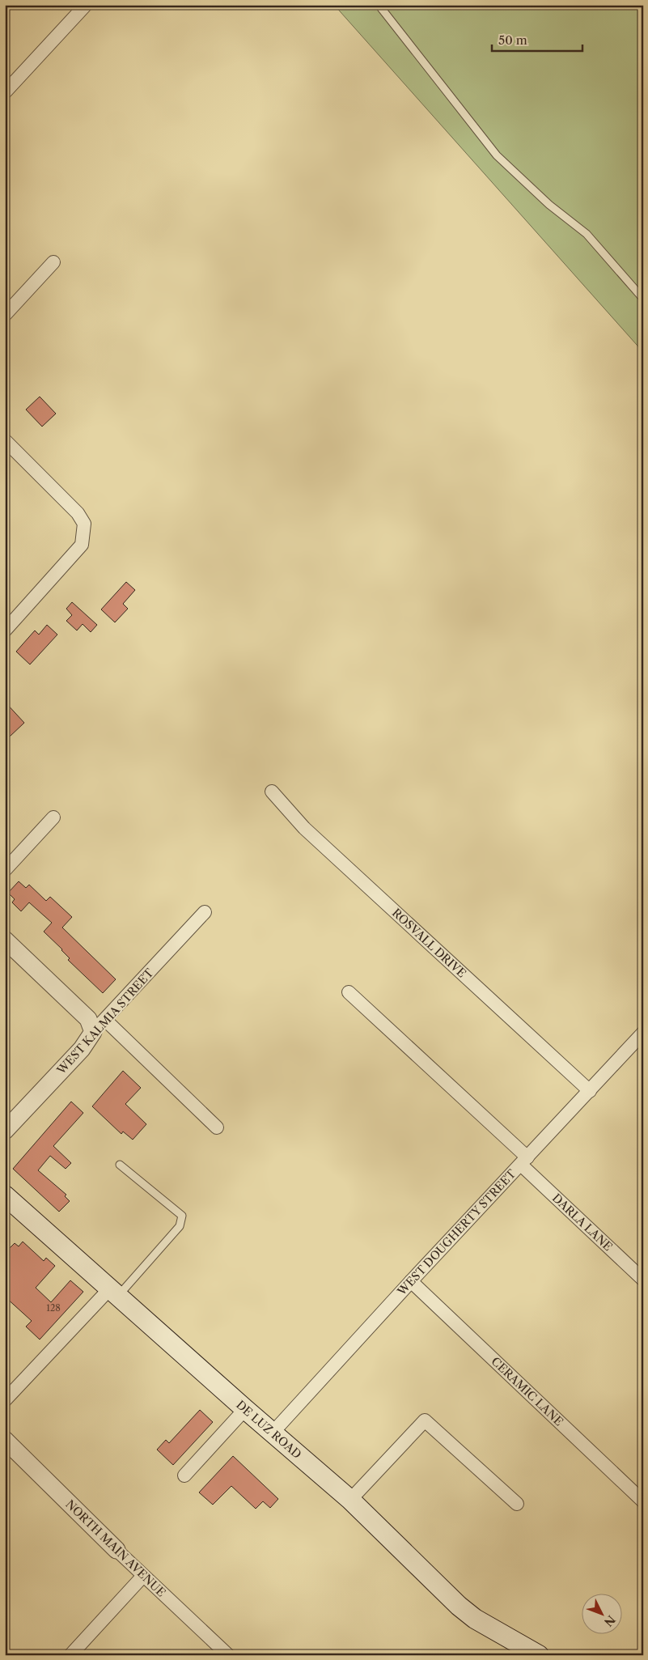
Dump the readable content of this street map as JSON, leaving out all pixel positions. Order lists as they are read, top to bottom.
{
  "streets": {
    "main road": ["DE LUZ ROAD"],
    "street": [
      "ROSVALL DRIVE",
      "WEST KALMIA STREET",
      "DARLA LANE",
      "WEST DOUGHERTY STREET",
      "CERAMIC LANE",
      "NORTH MAIN AVENUE"
    ]
  },
  "crossings": [
    ["ROSVALL DRIVE", "WEST DOUGHERTY STREET"],
    ["DARLA LANE", "WEST DOUGHERTY STREET"],
    ["WEST DOUGHERTY STREET", "CERAMIC LANE"],
    ["WEST DOUGHERTY STREET", "DE LUZ ROAD"]
  ],
  "house_numbers": ["128"],
  "scale_bar": "50 m",
  "north": "bottom right"
}
